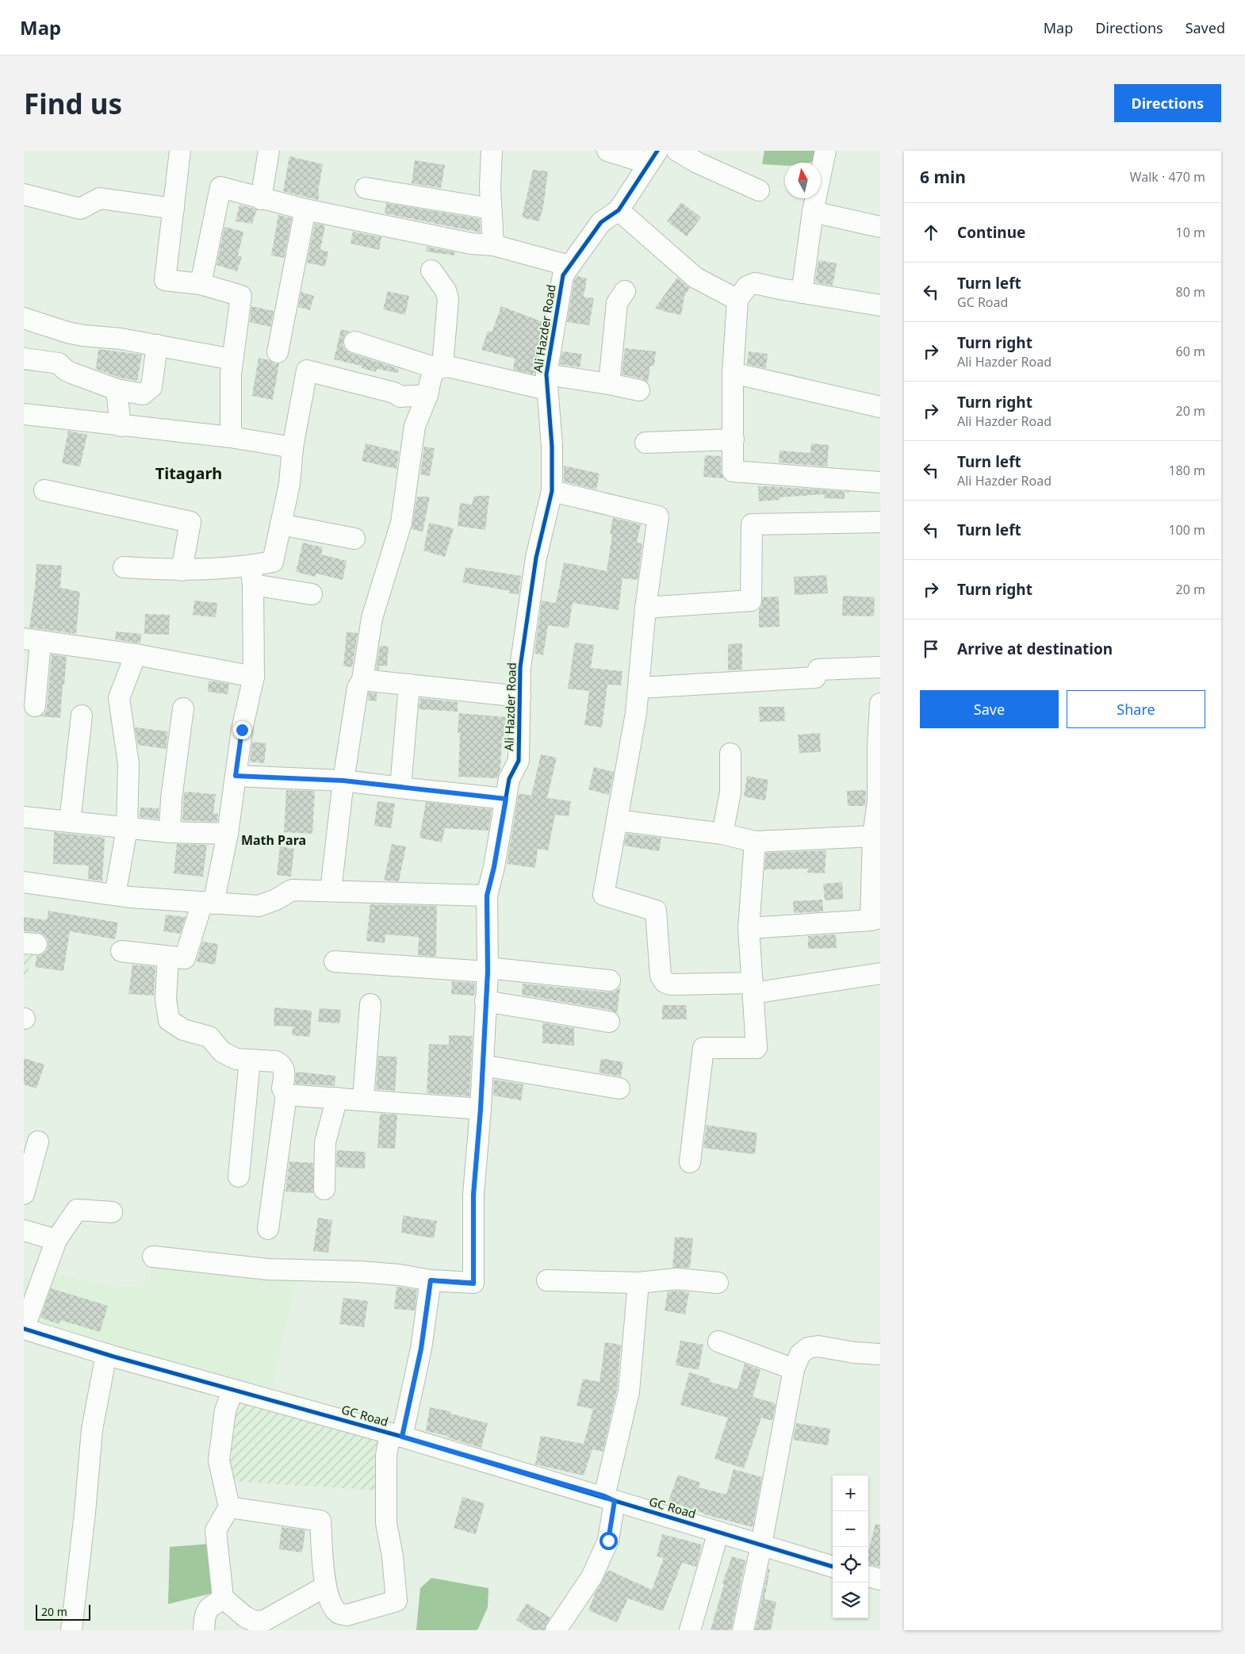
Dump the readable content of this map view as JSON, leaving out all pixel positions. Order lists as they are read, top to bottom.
{
  "streets": {
    "street": ["Ali Hazder Road", "GC Road"]
  },
  "districts": ["Titagarh", "Math Para"],
  "scale_bar": "20 m",
  "north": "top",
  "page": {
    "header": "Map",
    "nav": ["Map", "Directions", "Saved"],
    "buttons": [
      "Directions",
      ["Save", "Share"]
    ],
    "title": "Find us",
    "heading": ["6 min", "Walk · 470 m"],
    "list": [
      ["Continue", "10 m"],
      ["Turn left", "GC Road", "80 m"],
      ["Turn right", "Ali Hazder Road", "60 m"],
      ["Turn right", "Ali Hazder Road", "20 m"],
      ["Turn left", "Ali Hazder Road", "180 m"],
      ["Turn left", "100 m"],
      ["Turn right", "20 m"],
      "Arrive at destination"
    ],
    "map_buttons": ["+", "−"],
    "scale": "20 m"
  }
}
